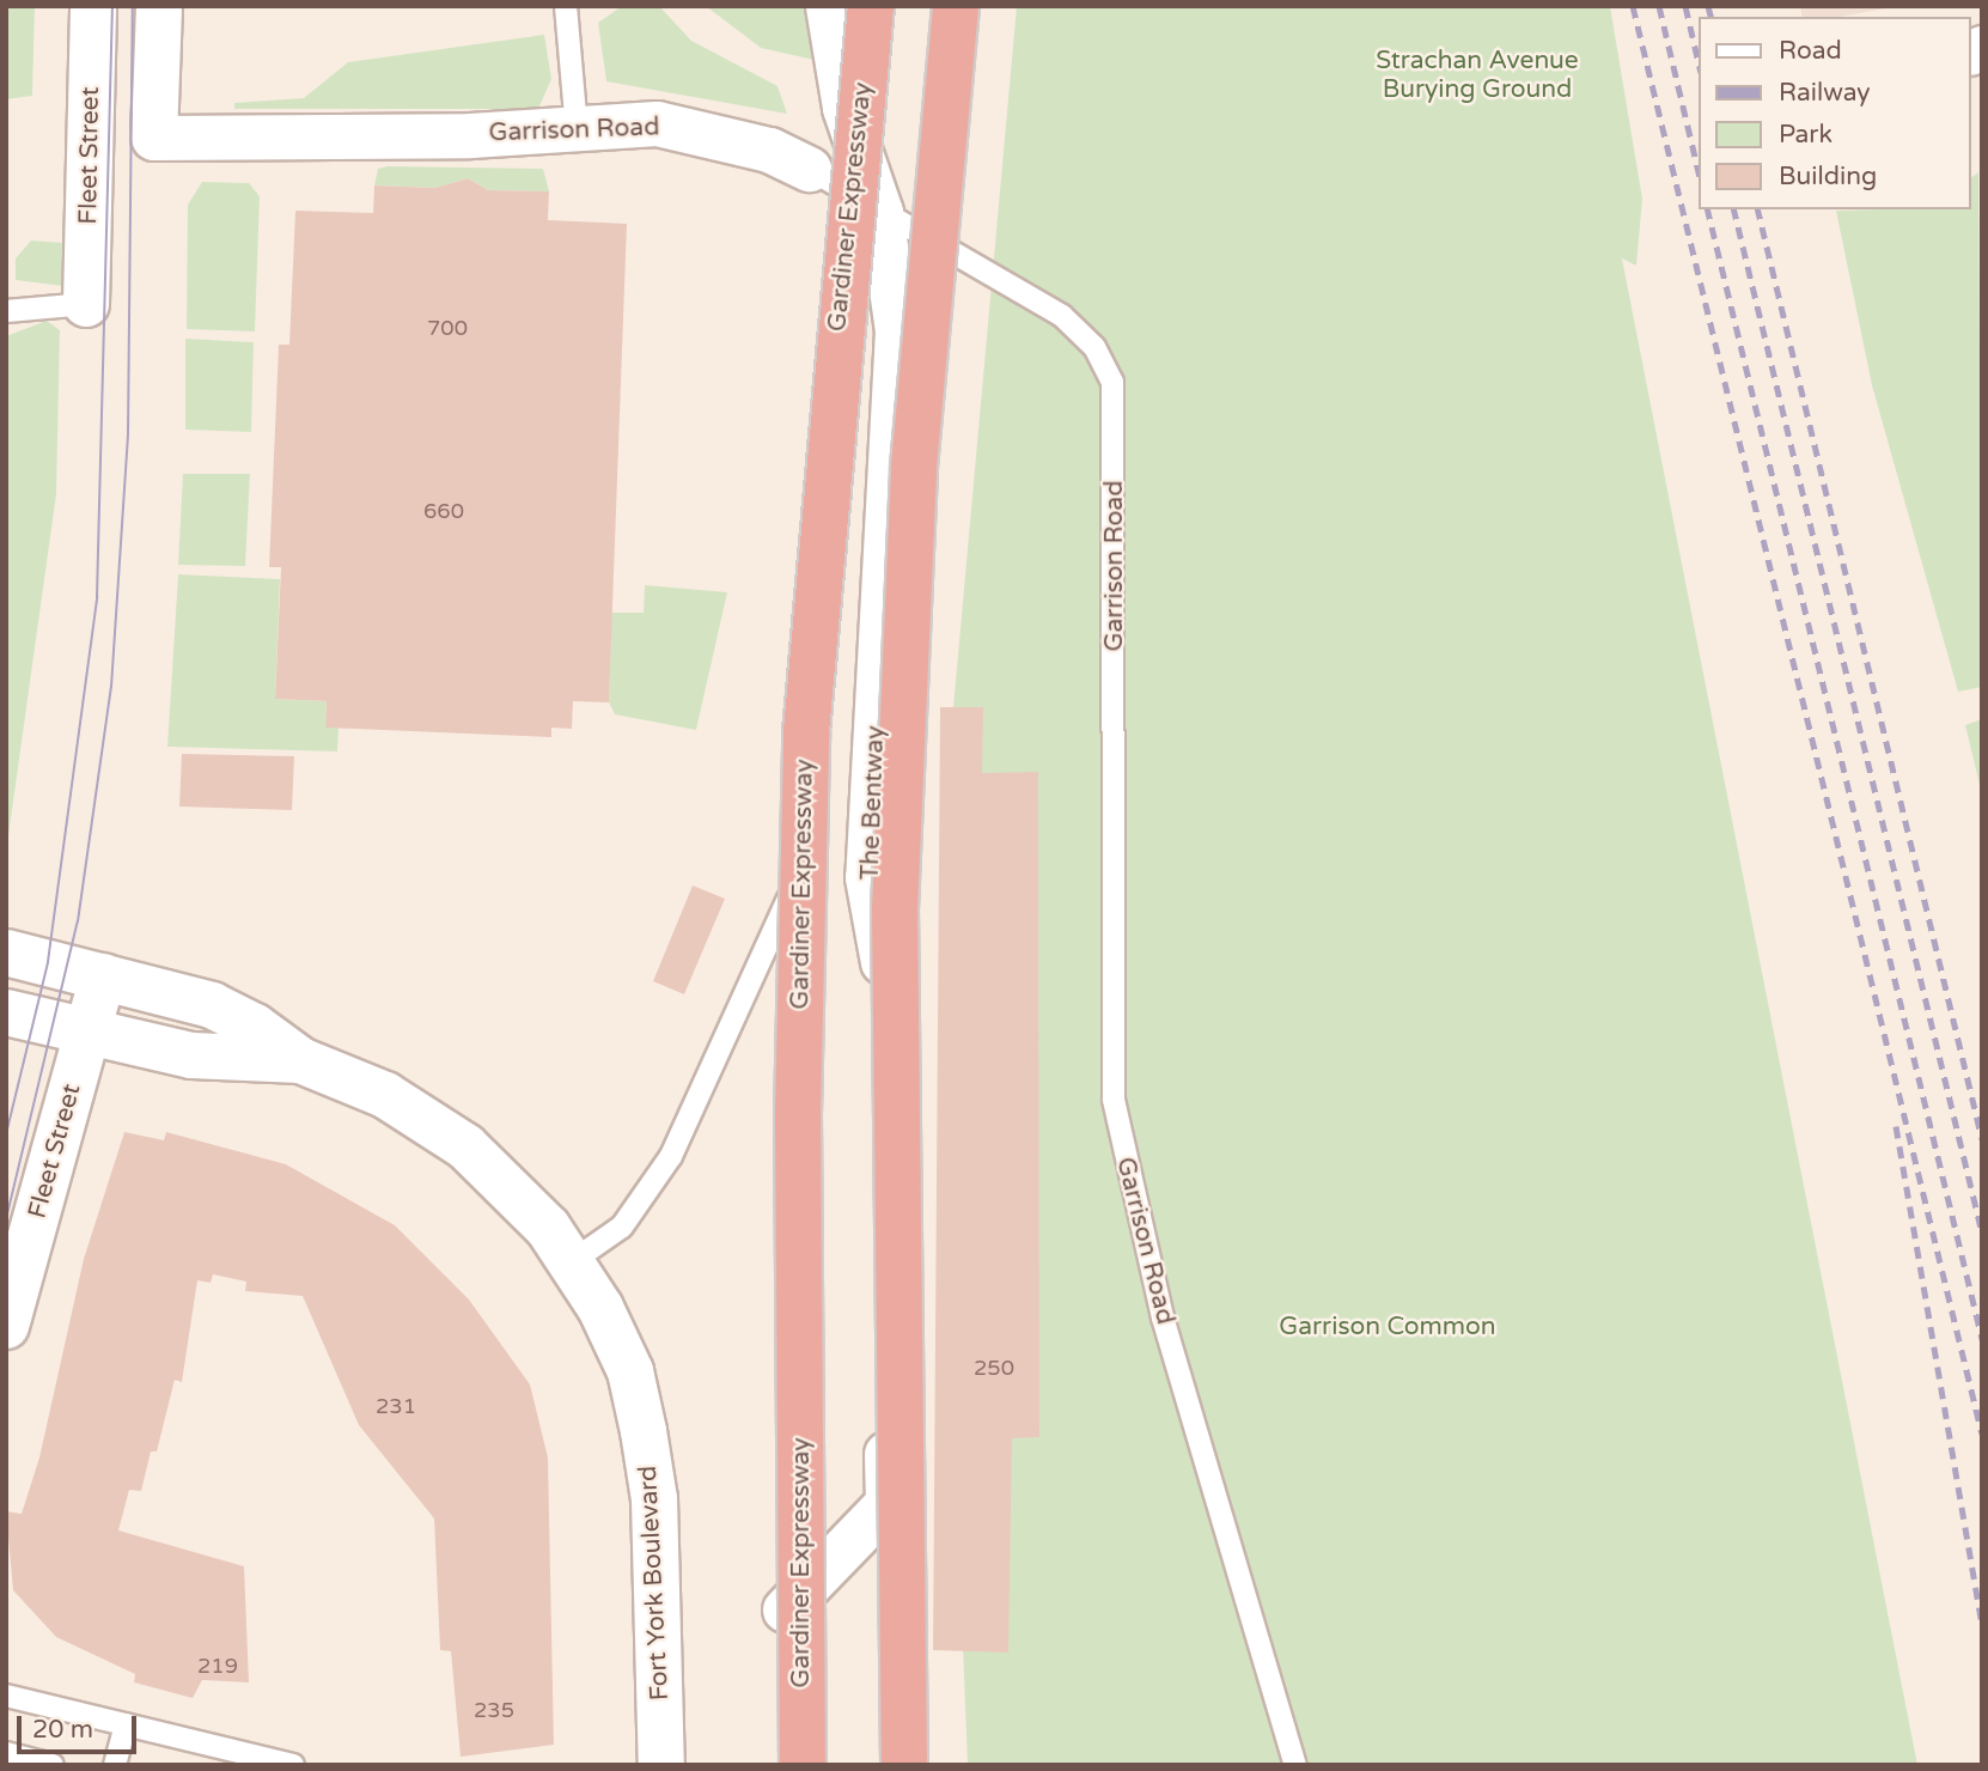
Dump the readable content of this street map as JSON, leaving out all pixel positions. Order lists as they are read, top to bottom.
{
  "streets": {
    "highway": ["Gardiner Expressway"],
    "street": [
      "Garrison Road",
      "Fleet Street",
      "The Bentway",
      "Fort York Boulevard"
    ]
  },
  "crossings": [
    ["Garrison Road", "The Bentway"],
    ["Fleet Street", "Fort York Boulevard"]
  ],
  "parks": ["Strachan Avenue Burying Ground", "Garrison Common"],
  "house_numbers": [
    "700",
    "660",
    "250",
    "231",
    "219",
    "235"
  ],
  "legend": [
    "Road",
    "Railway",
    "Park",
    "Building"
  ],
  "scale_bar": "20 m"
}
